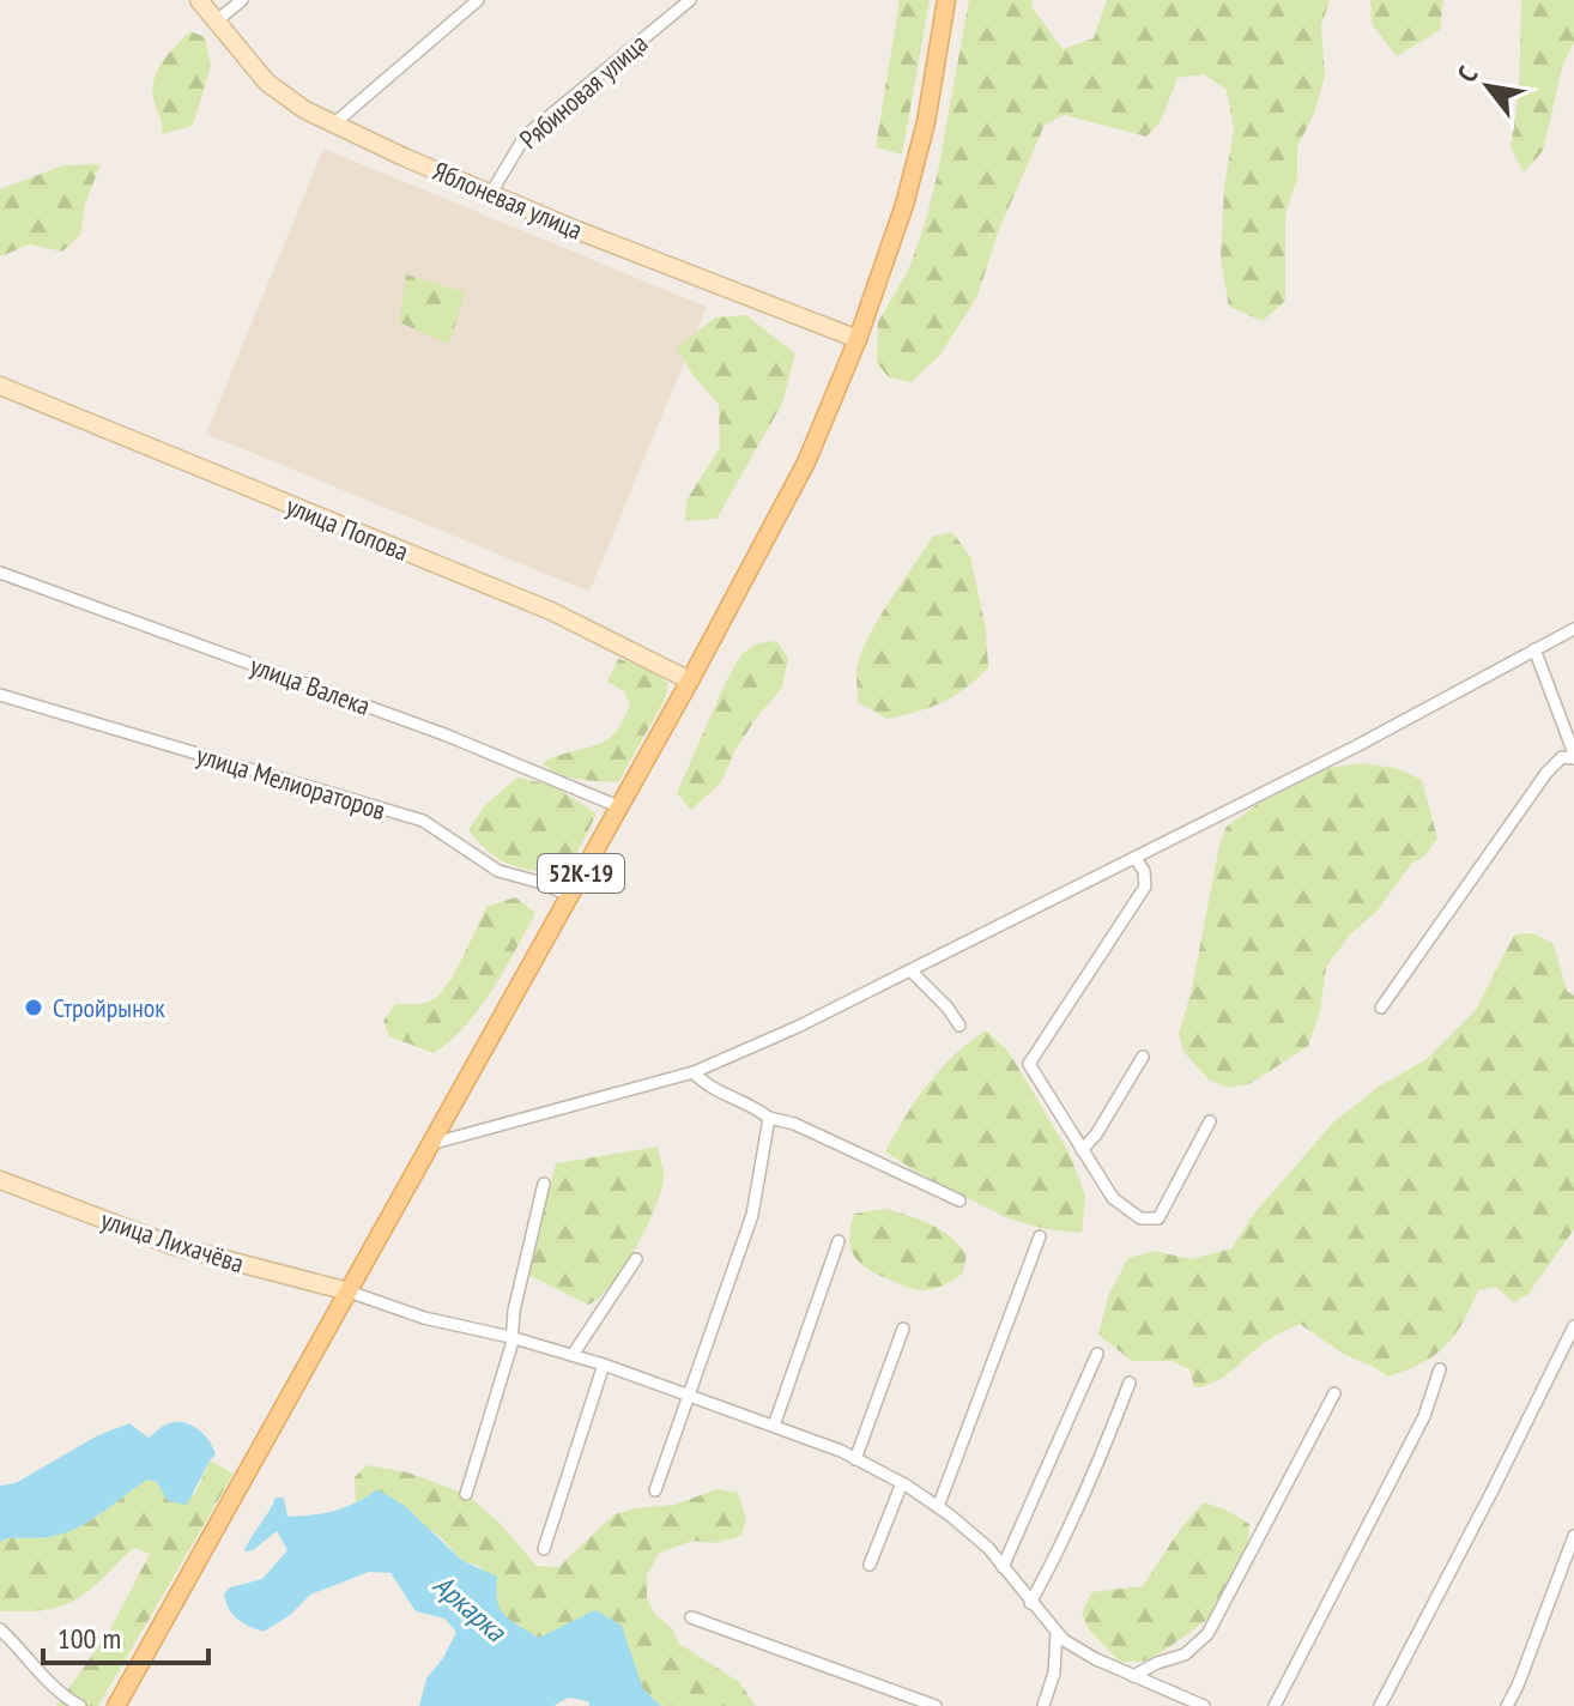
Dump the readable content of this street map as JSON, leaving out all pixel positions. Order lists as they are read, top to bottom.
{
  "streets": {
    "main road": ["52К-19"],
    "street": [
      "Рябиновая улица",
      "Яблоневая улица",
      "улица Попова",
      "улица Валека",
      "улица Мелиораторов",
      "улица Лихачёва"
    ]
  },
  "crossings": [
    ["Рябиновая улица", "Яблоневая улица"],
    ["Яблоневая улица", "52К-19"],
    ["улица Попова", "52К-19"],
    ["улица Валека", "52К-19"],
    ["улица Мелиораторов", "52К-19"],
    ["52К-19", "улица Лихачёва"]
  ],
  "water": ["Аркарка"],
  "places": ["Стройрынок"],
  "scale_bar": "100 m",
  "north": "top left"
}
